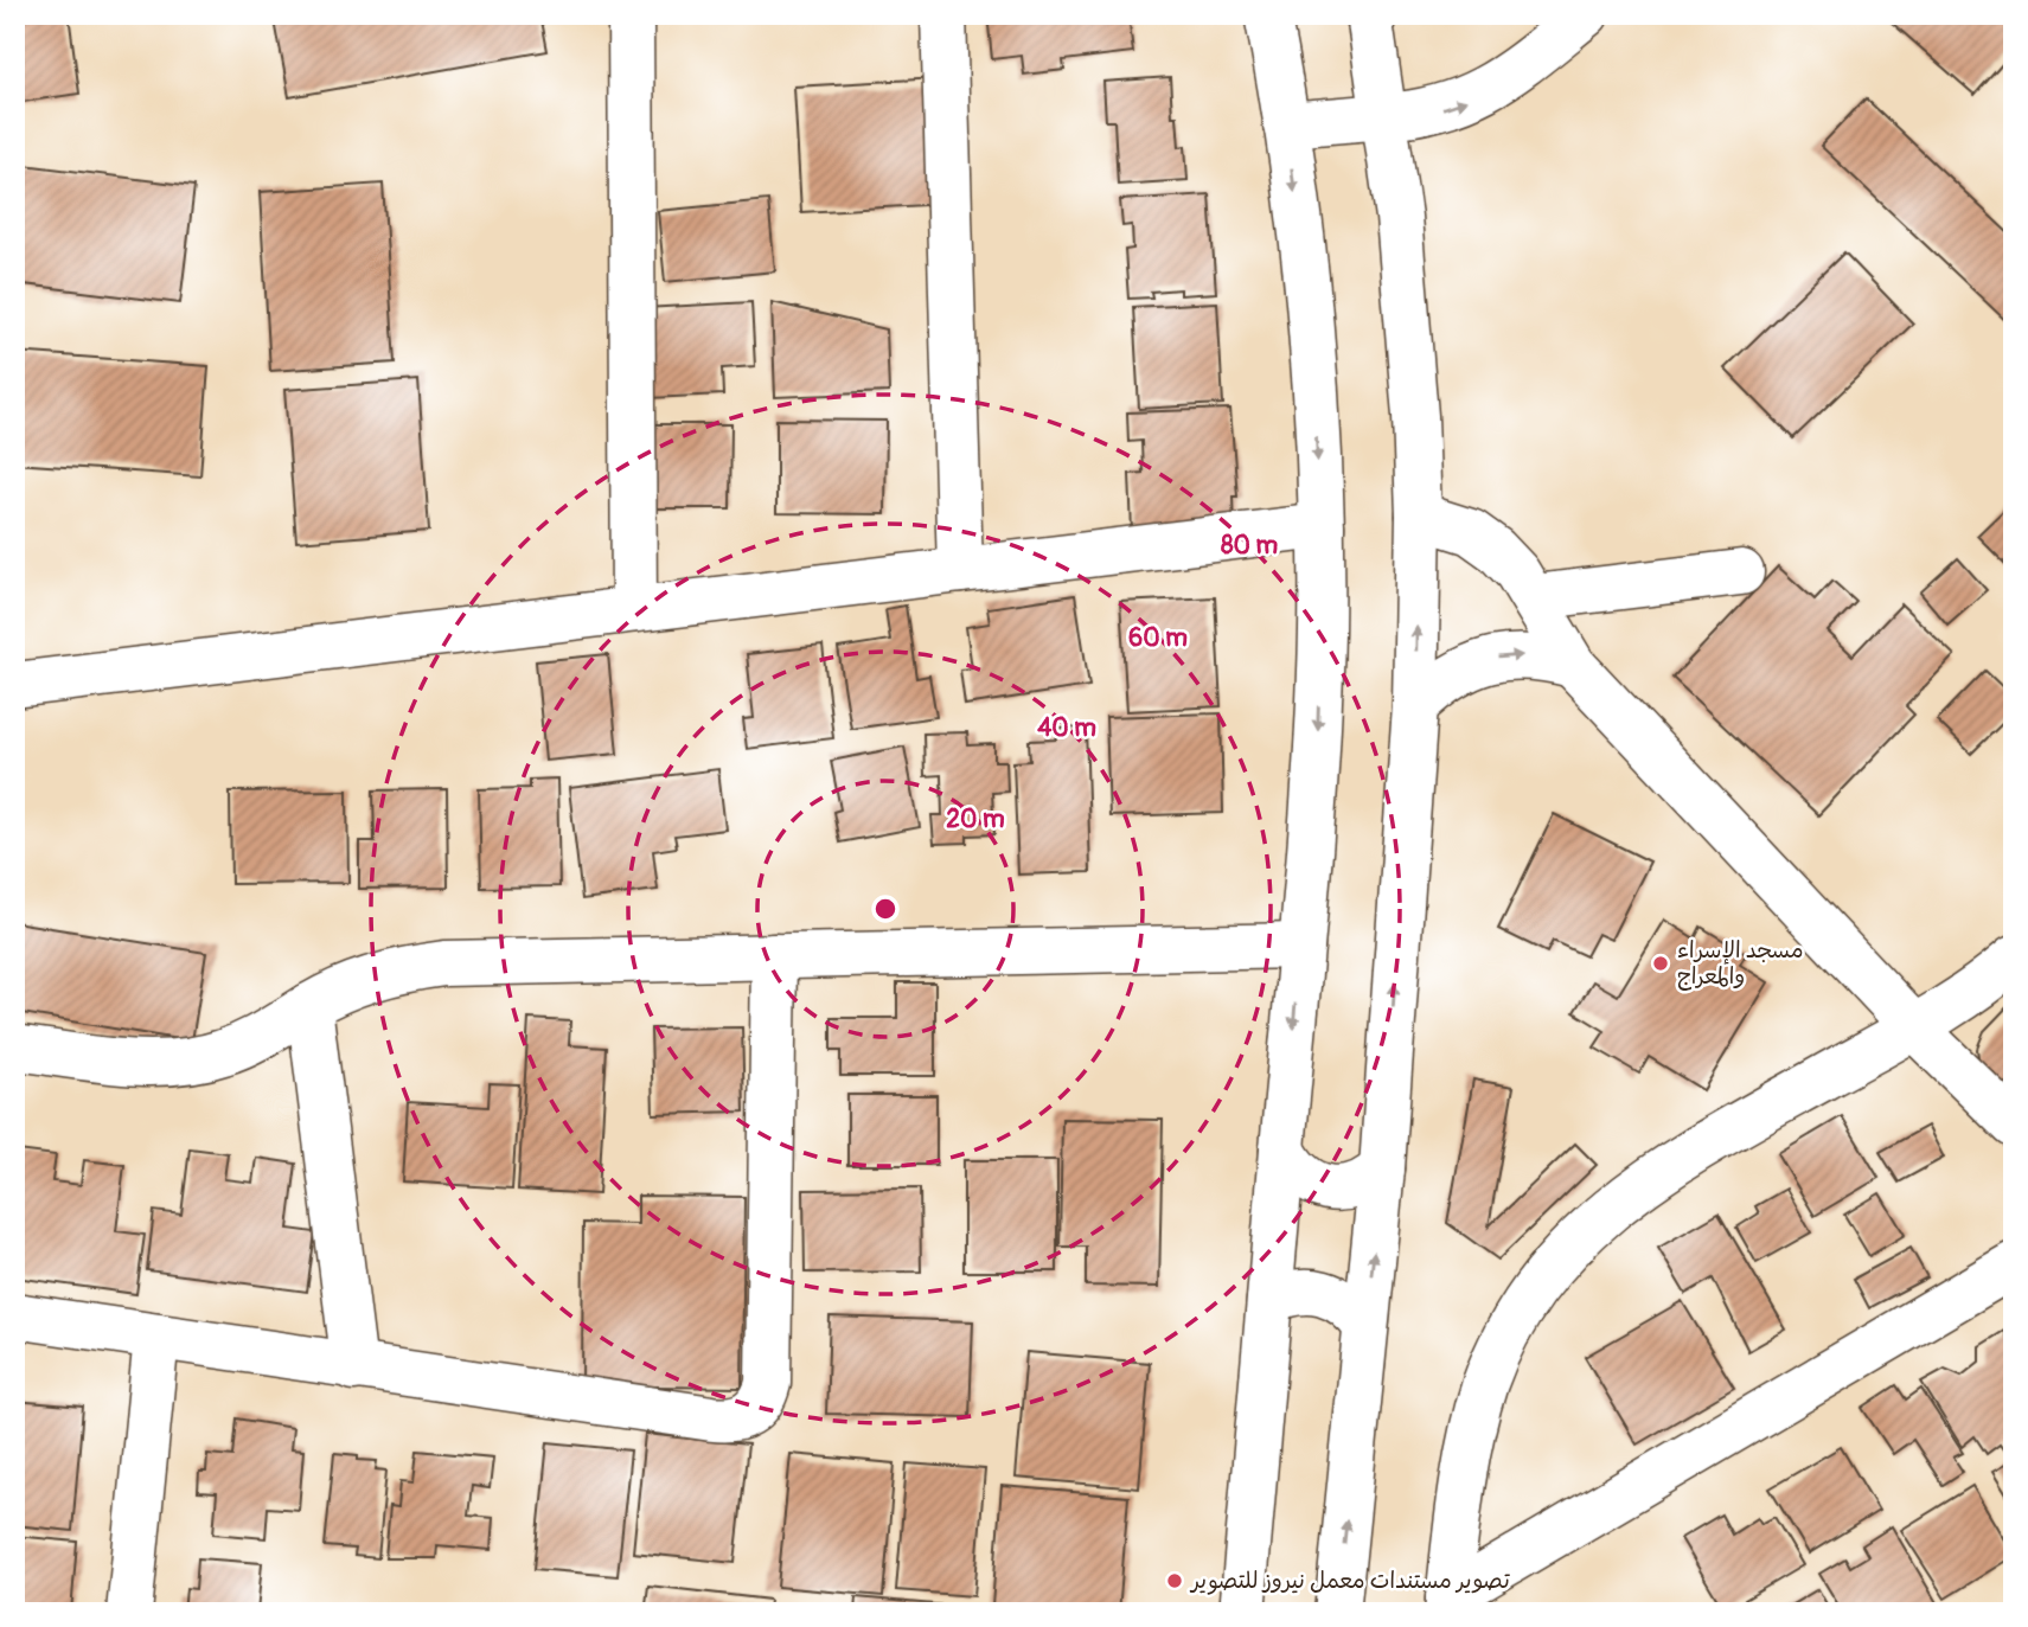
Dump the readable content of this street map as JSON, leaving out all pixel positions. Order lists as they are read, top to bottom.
{
  "places": ["مسجد الإسراء والمعراج", "تصوير مستندات معمل نيروز للتصوير"],
  "rings": [
    "80 m",
    "60 m",
    "40 m",
    "20 m"
  ]
}
